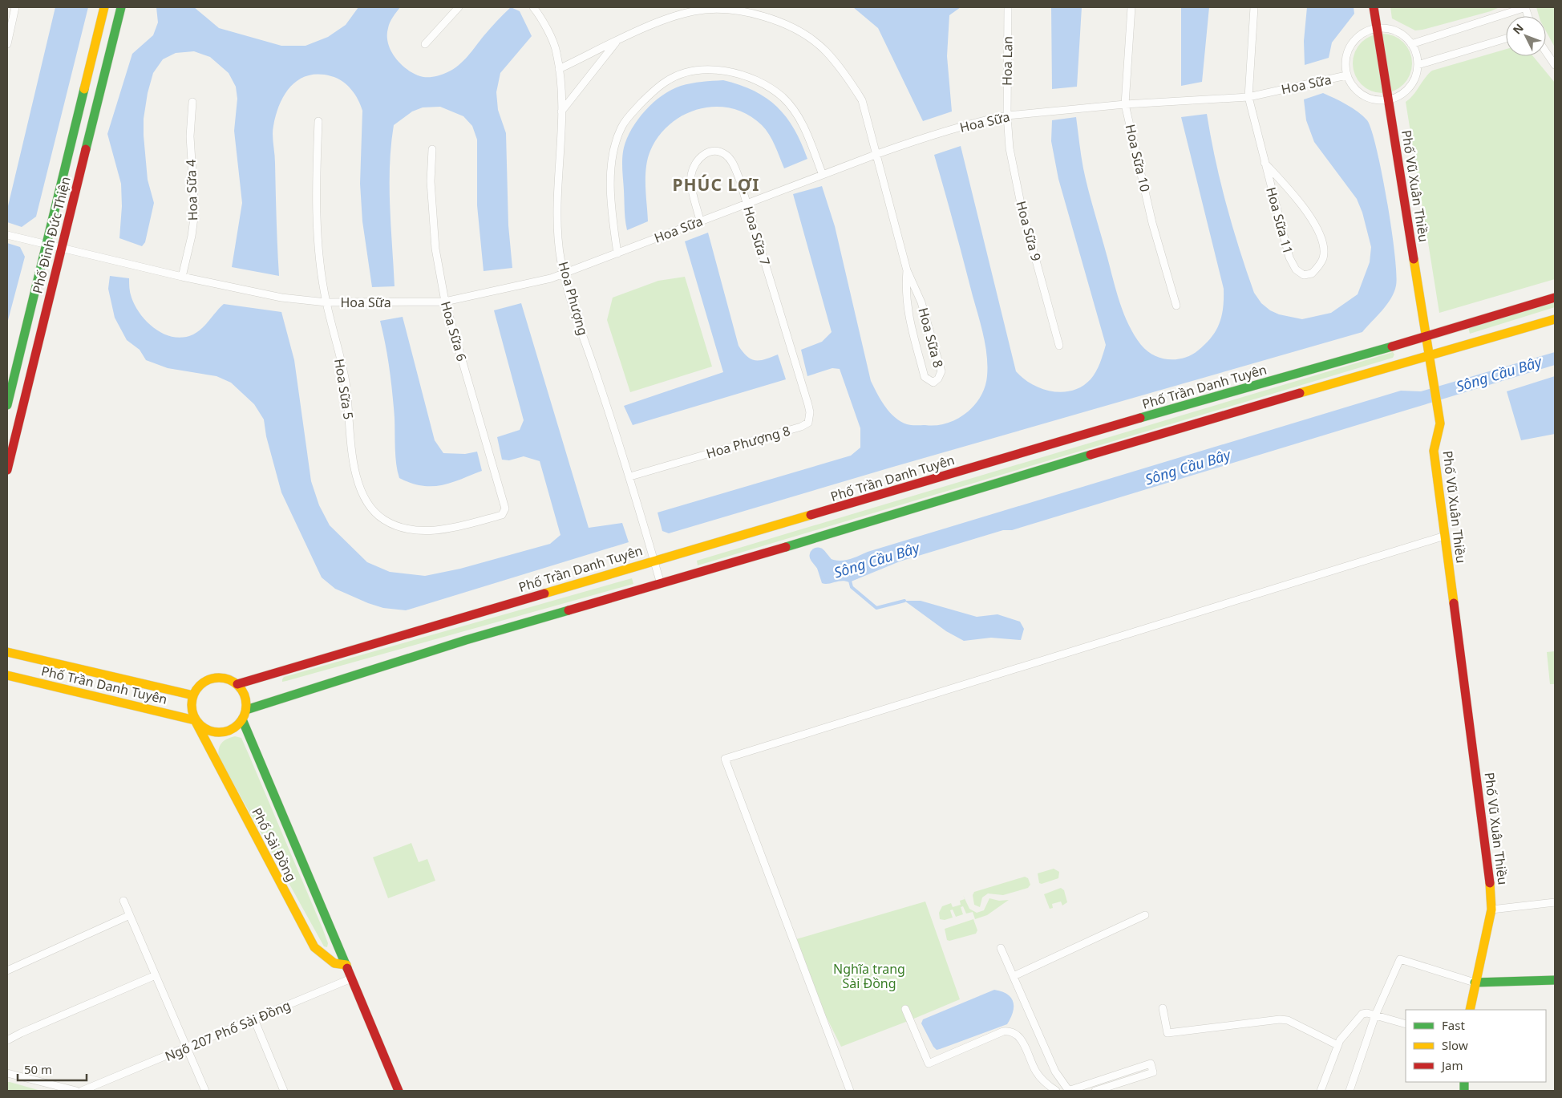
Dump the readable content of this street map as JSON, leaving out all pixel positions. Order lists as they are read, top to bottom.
{
  "streets": {
    "main road": [
      "Phố Vũ Xuân Thiều",
      "Phố Đinh Đức Thiện",
      "Phố Trần Danh Tuyên",
      "Phố Sài Đồng"
    ],
    "street": [
      "Hoa Lan",
      "Hoa Sữa",
      "Hoa Sữa 10",
      "Hoa Sữa 4",
      "Hoa Sữa 11",
      "Hoa Sữa 9",
      "Hoa Sữa 7",
      "Hoa Phượng",
      "Hoa Sữa 6",
      "Hoa Sữa 8",
      "Hoa Sữa 5",
      "Hoa Phượng 8",
      "Ngõ 207 Phố Sài Đồng"
    ]
  },
  "crossings": [
    ["Hoa Lan", "Hoa Sữa"],
    ["Hoa Lan", "Hoa Sữa 9"],
    ["Hoa Sữa", "Hoa Sữa 10"],
    ["Hoa Sữa", "Hoa Sữa 4"],
    ["Hoa Sữa", "Hoa Sữa 11"],
    ["Hoa Sữa", "Hoa Sữa 9"],
    ["Hoa Sữa", "Phố Đinh Đức Thiện"],
    ["Hoa Sữa", "Hoa Sữa 7"],
    ["Hoa Sữa", "Hoa Phượng"],
    ["Hoa Sữa", "Hoa Sữa 6"],
    ["Hoa Sữa", "Hoa Sữa 8"],
    ["Hoa Sữa", "Hoa Sữa 5"],
    ["Phố Vũ Xuân Thiều", "Phố Trần Danh Tuyên"],
    ["Hoa Sữa 7", "Hoa Phượng 8"],
    ["Hoa Phượng", "Hoa Sữa 8"],
    ["Hoa Phượng", "Phố Trần Danh Tuyên"],
    ["Hoa Phượng", "Hoa Phượng 8"],
    ["Hoa Sữa 6", "Hoa Sữa 5"],
    ["Phố Trần Danh Tuyên", "Phố Sài Đồng"],
    ["Phố Sài Đồng", "Ngõ 207 Phố Sài Đồng"]
  ],
  "districts": ["PHÚC LỢI"],
  "water": ["Sông Cầu Bây"],
  "parks": ["Nghĩa trang Sài Đồng"],
  "legend": ["Fast", "Slow", "Jam"],
  "scale_bar": "50 m",
  "north": "top left"
}
